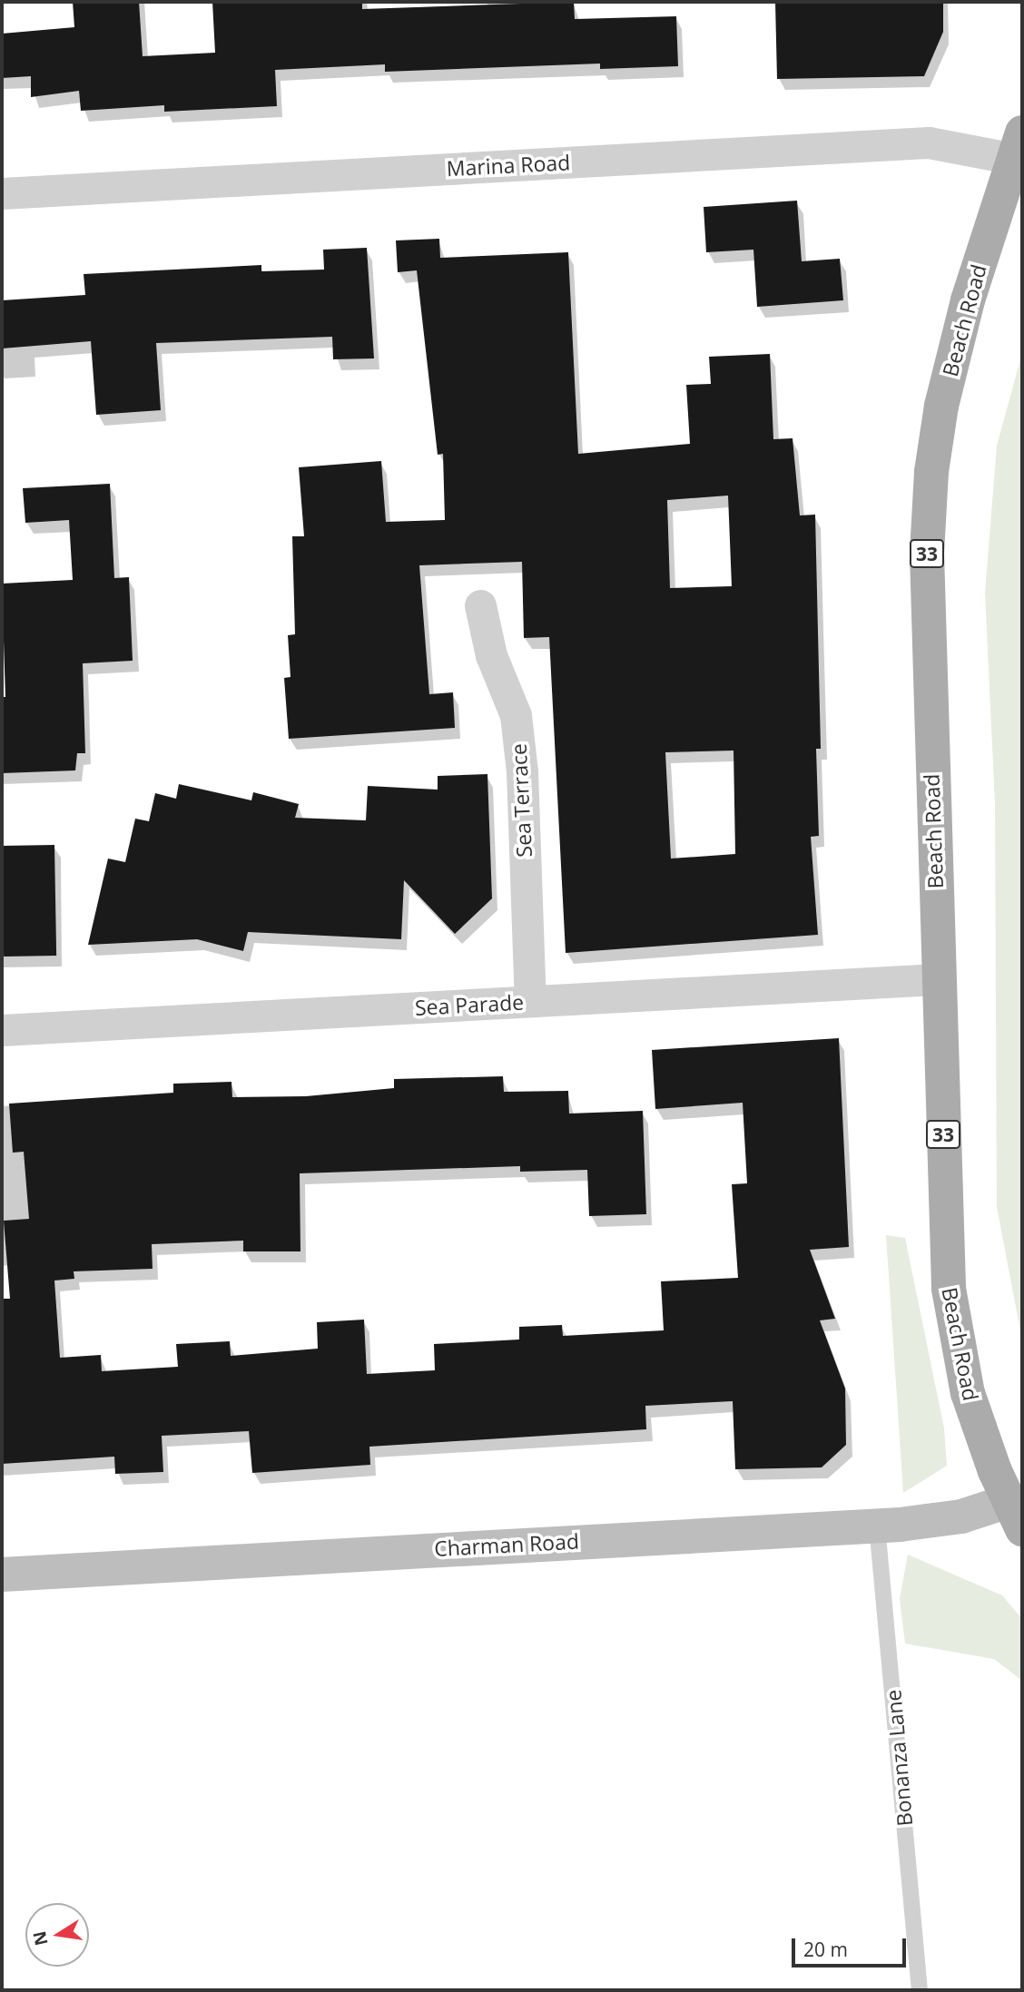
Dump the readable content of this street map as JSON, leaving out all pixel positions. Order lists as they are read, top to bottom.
{
  "streets": {
    "main road": ["Beach Road", "33", "Charman Road"],
    "street": ["Marina Road", "Sea Terrace", "Sea Parade"],
    "lane": ["Bonanza Lane"]
  },
  "crossings": [
    ["Marina Road", "Beach Road"],
    ["Beach Road", "Sea Parade"],
    ["Beach Road", "Charman Road"],
    ["Sea Terrace", "Sea Parade"],
    ["Charman Road", "Bonanza Lane"]
  ],
  "scale_bar": "20 m",
  "north": "left"
}
